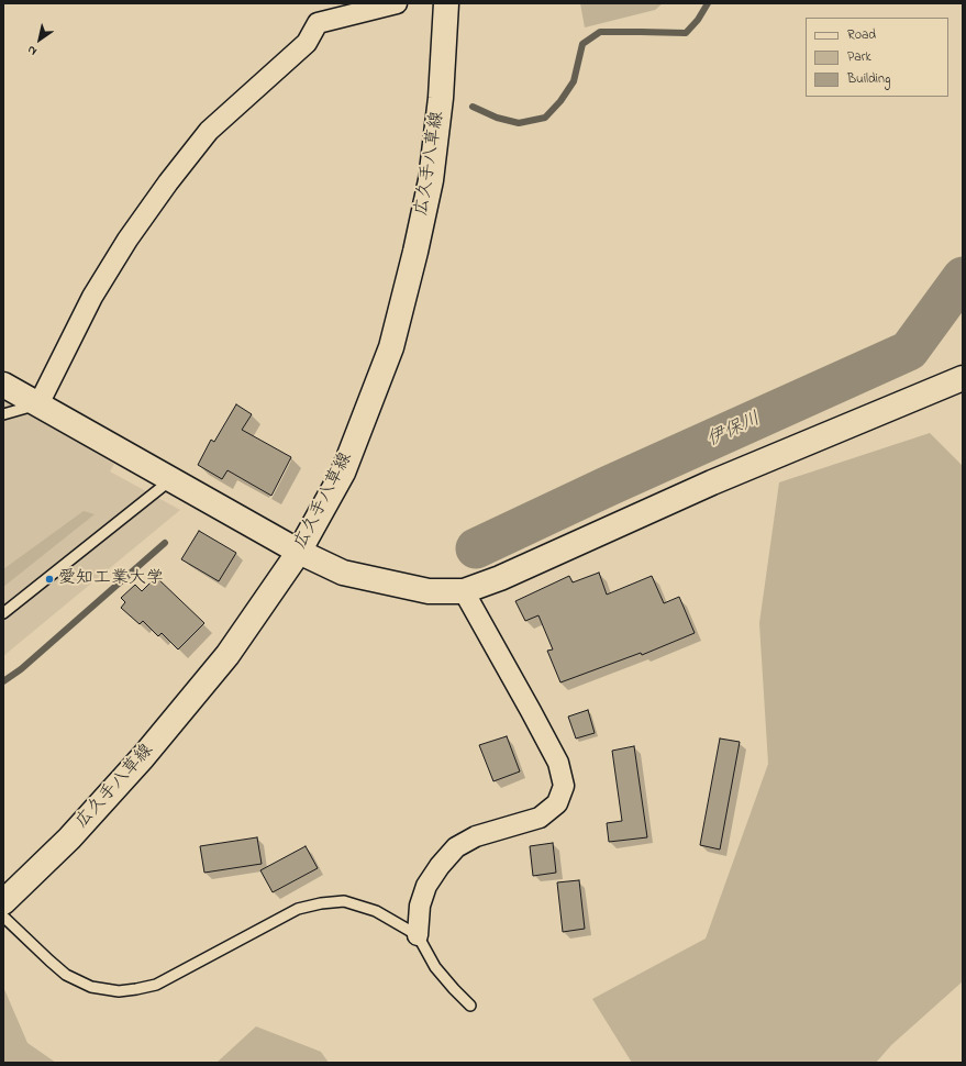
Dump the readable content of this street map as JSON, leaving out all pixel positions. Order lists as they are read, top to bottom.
{
  "streets": {
    "street": ["広久手八草線"]
  },
  "water": ["伊保川"],
  "places": ["愛知工業大学"],
  "legend": ["Road", "Park", "Building"],
  "north": "bottom left"
}
